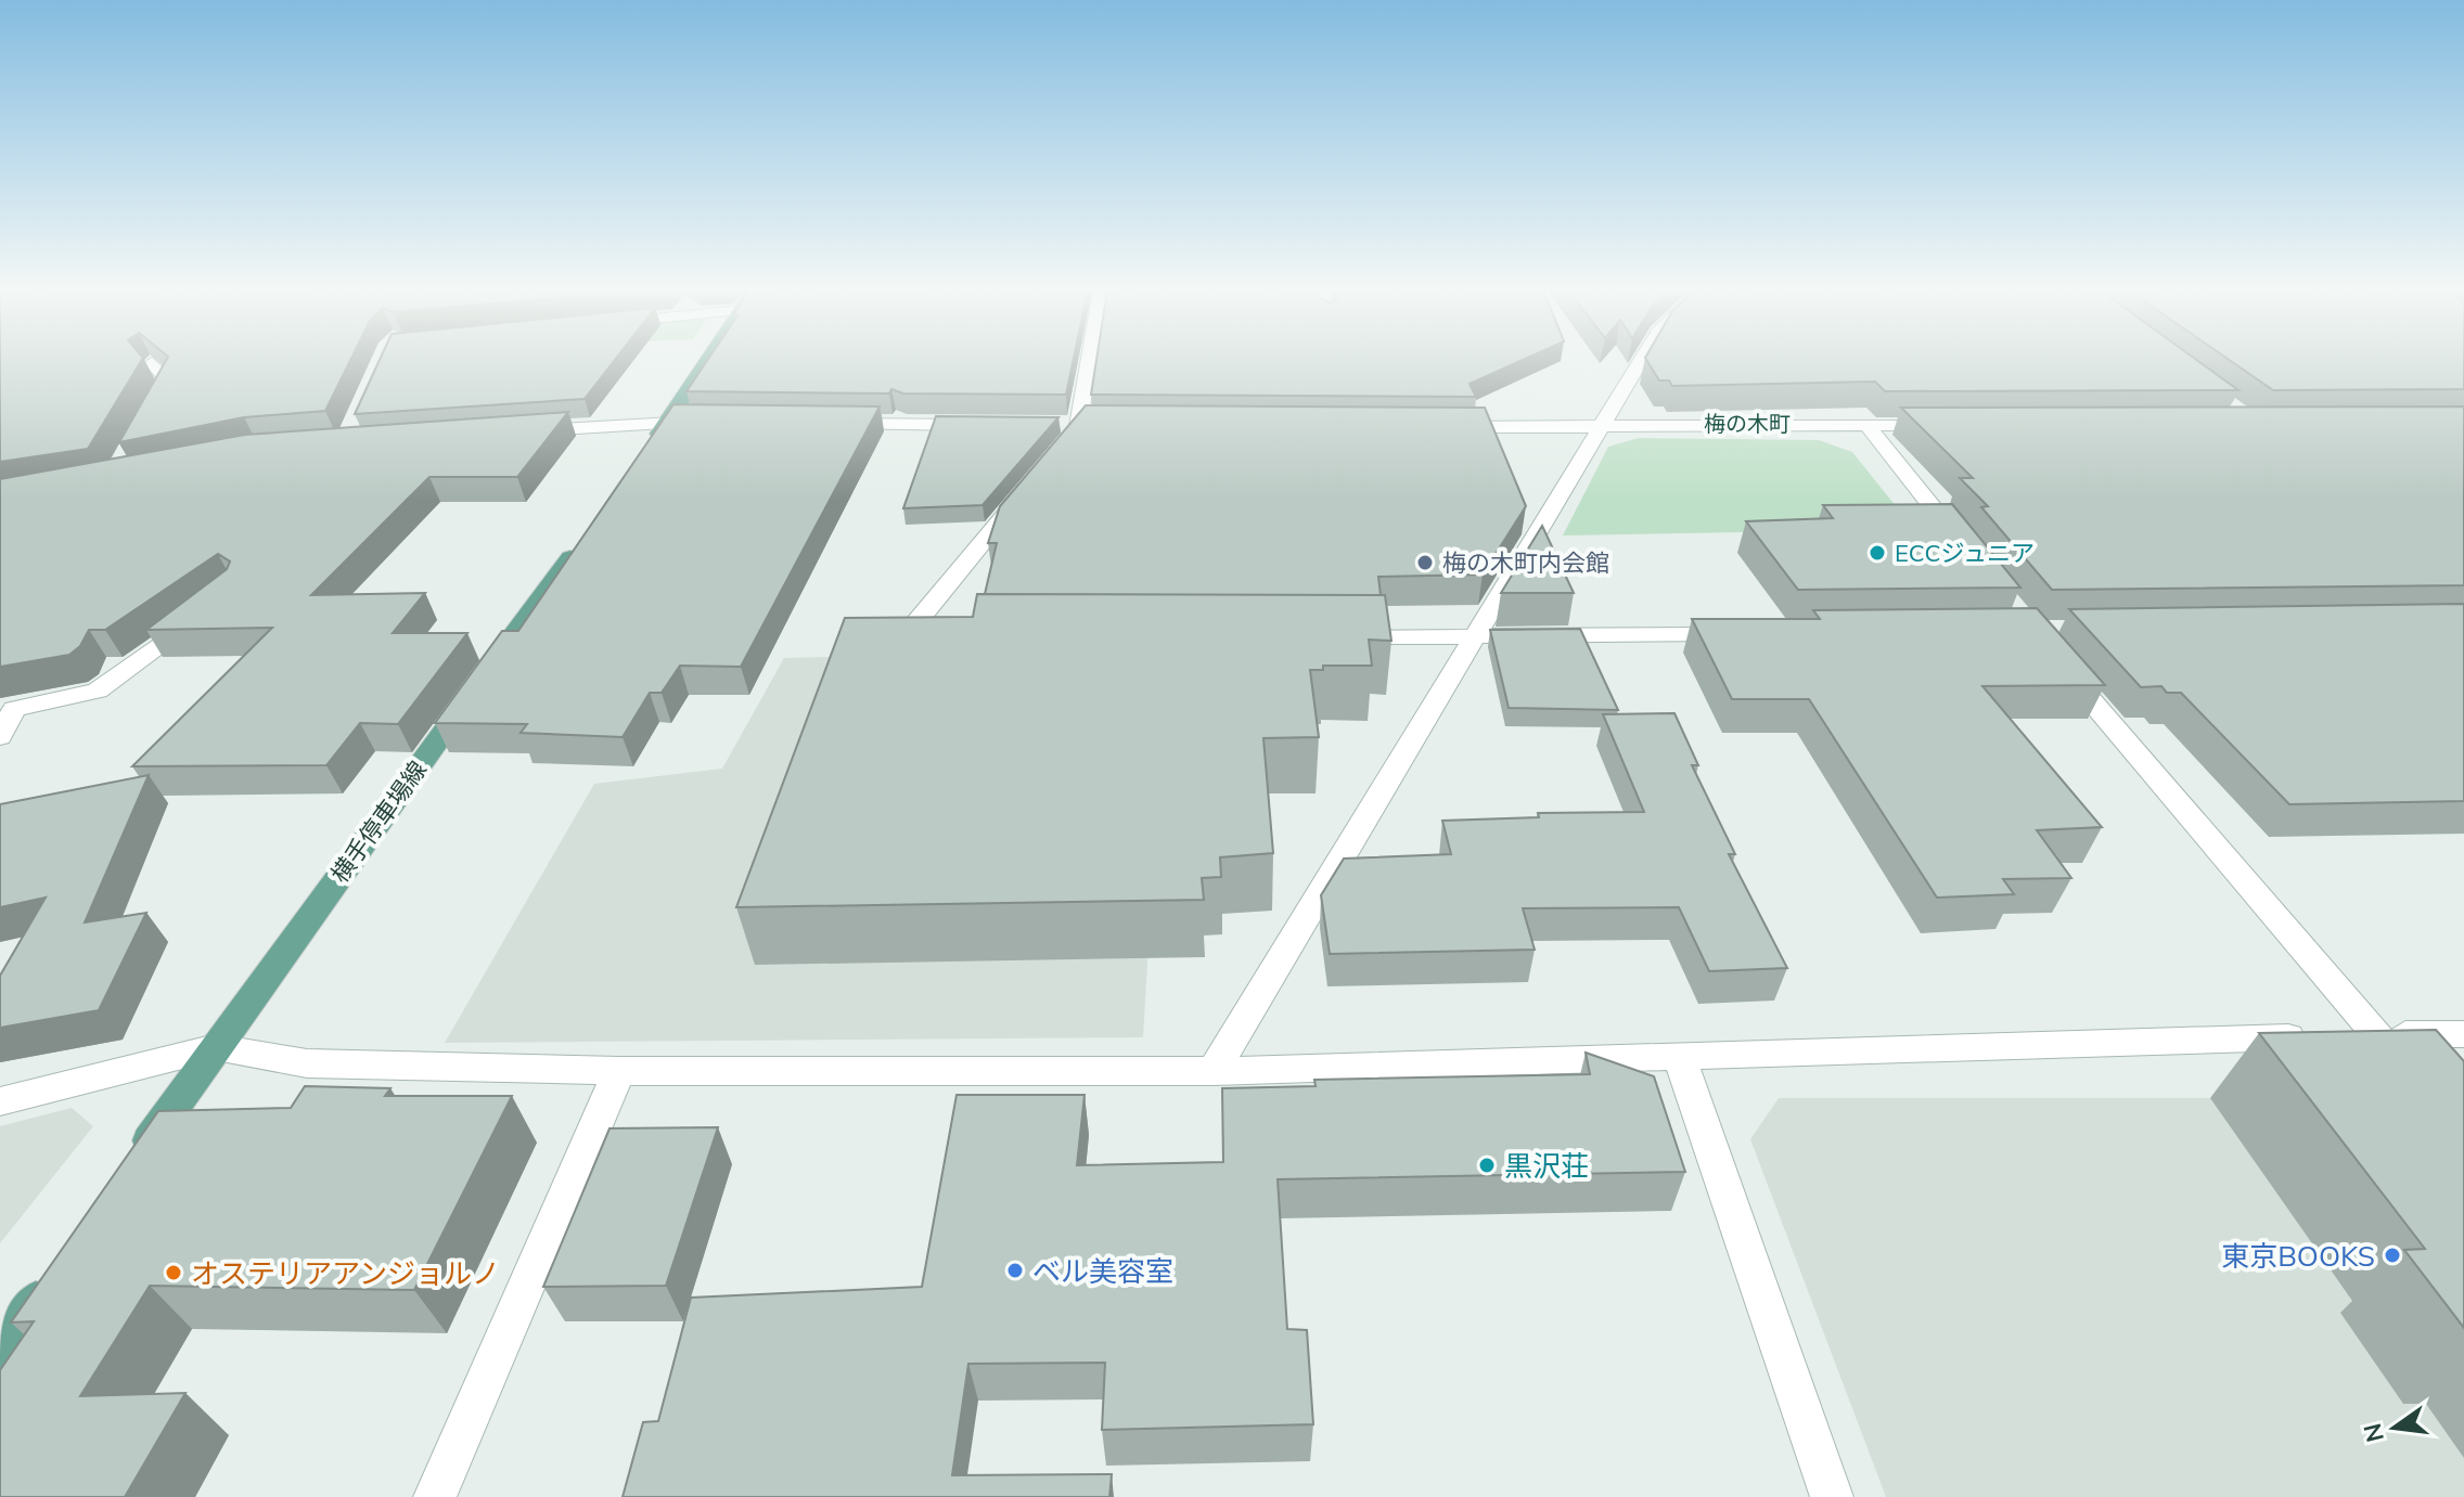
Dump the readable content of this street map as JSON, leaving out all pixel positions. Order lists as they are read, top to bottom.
{
  "streets": {
    "main road": ["横手停車場線"]
  },
  "districts": ["梅の木町"],
  "places": [
    "ECCジュニア",
    "梅の木町内会館",
    "黒沢荘",
    "東京BOOKS",
    "ベル美容室",
    "オステリアアンジョルノ"
  ],
  "north": "left"
}
